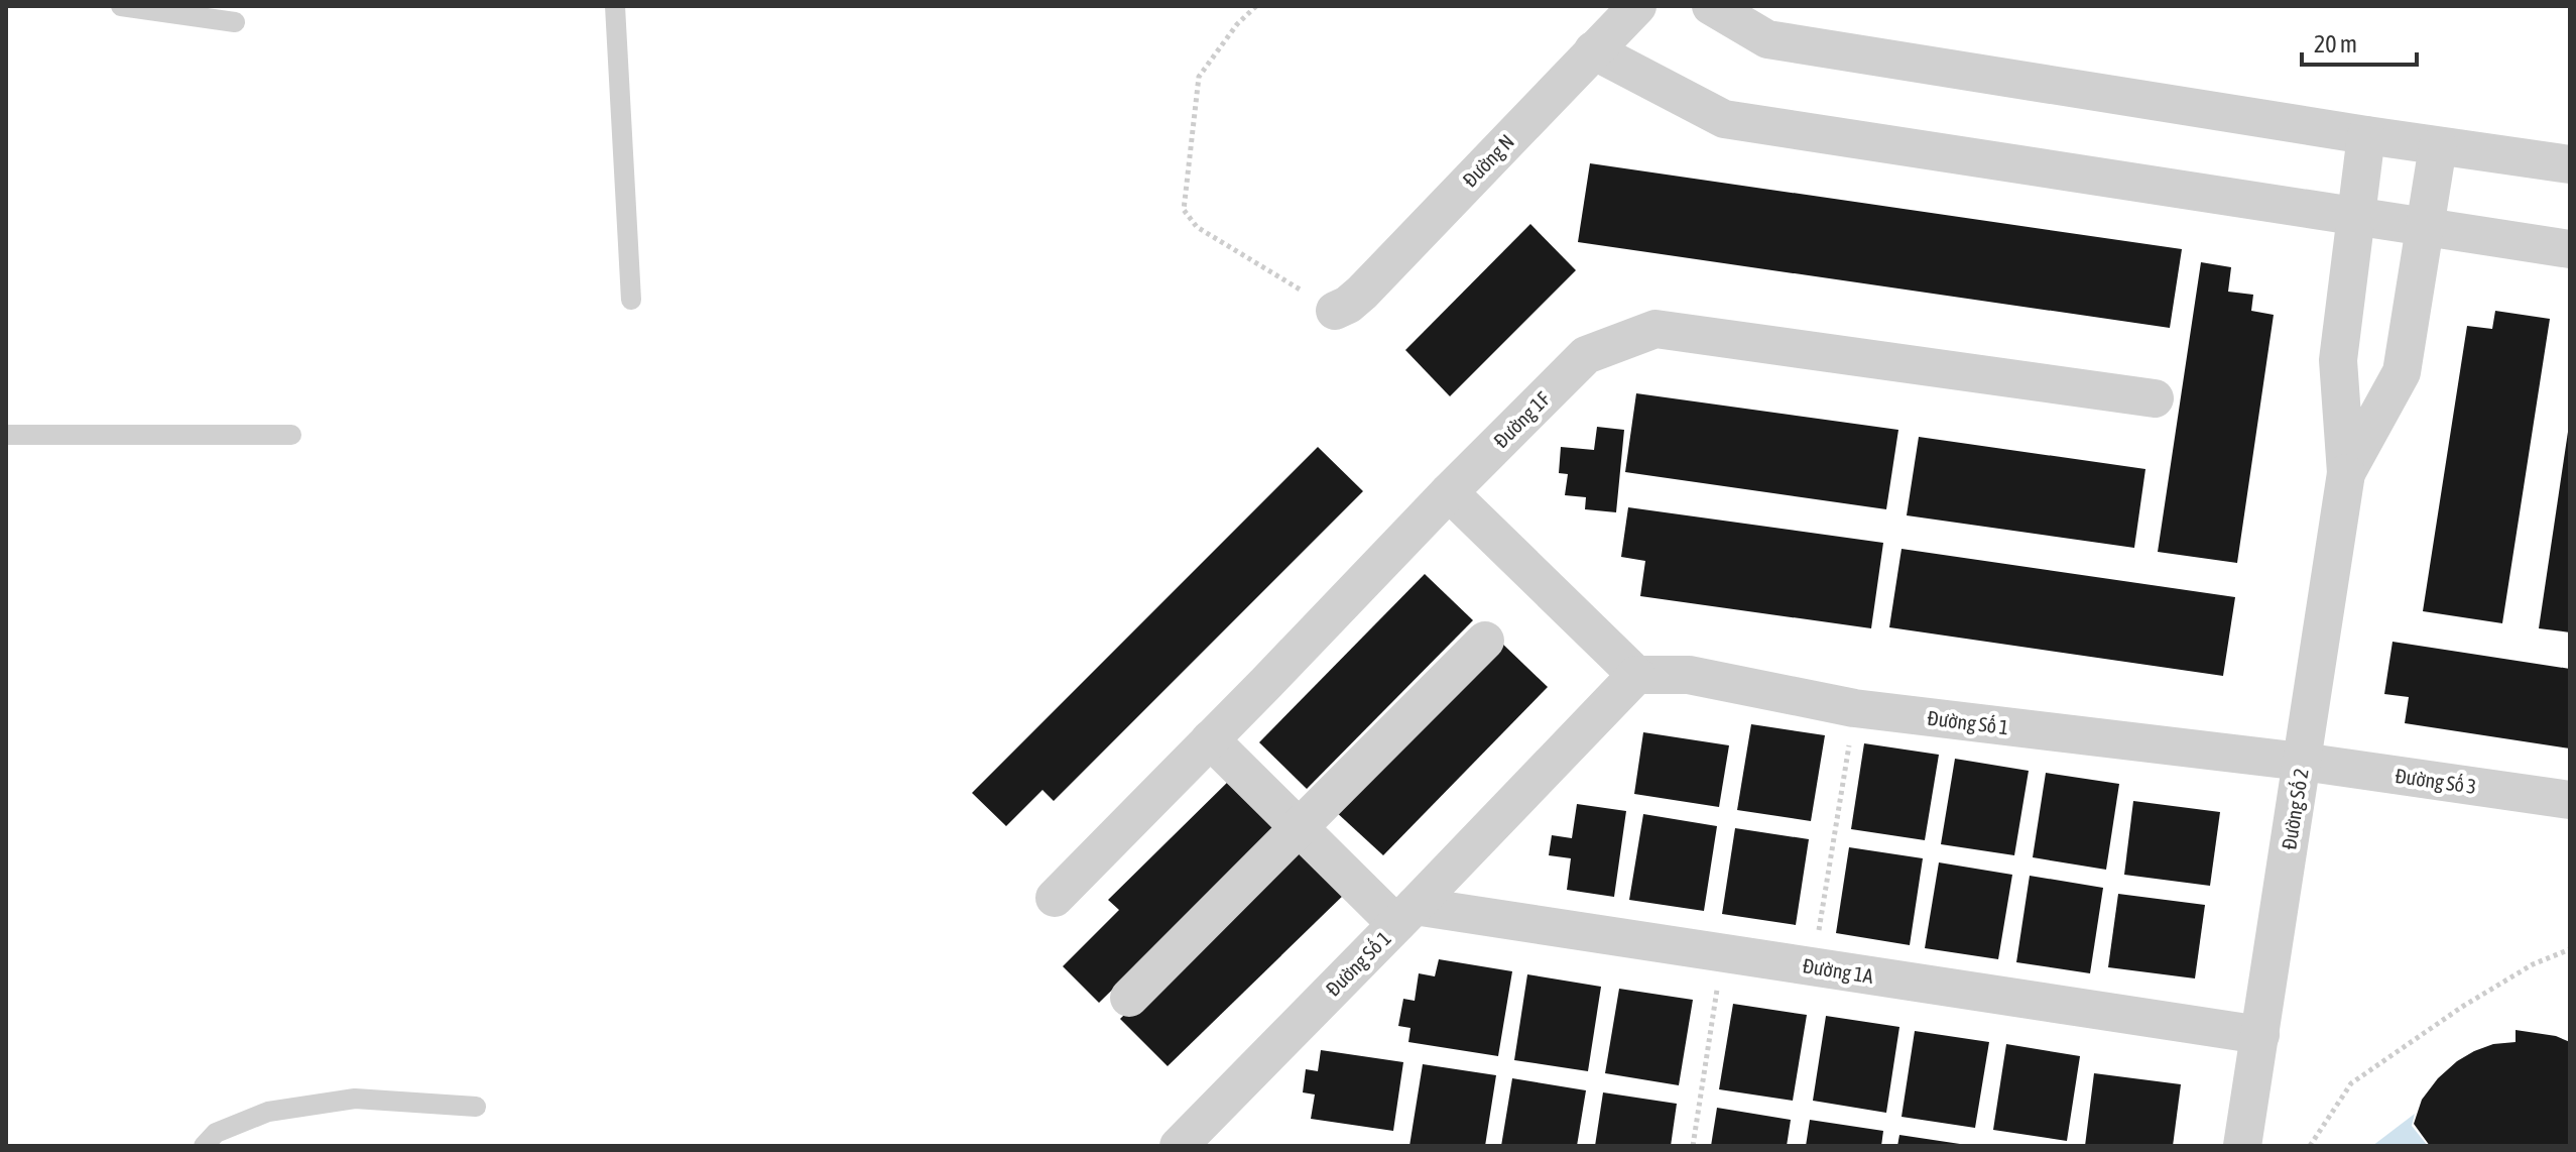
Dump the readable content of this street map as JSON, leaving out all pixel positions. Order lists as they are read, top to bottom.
{
  "streets": {
    "street": [
      "Đường N",
      "Đường 1F",
      "Đường Số 1",
      "Đường Số 3",
      "Đường Số 2",
      "Đường 1A"
    ]
  },
  "crossings": [
    ["Đường Số 1", "Đường Số 3"],
    ["Đường Số 1", "Đường Số 2"],
    ["Đường Số 1", "Đường 1A"],
    ["Đường Số 3", "Đường Số 2"],
    ["Đường Số 2", "Đường 1A"]
  ],
  "scale_bar": "20 m"
}
